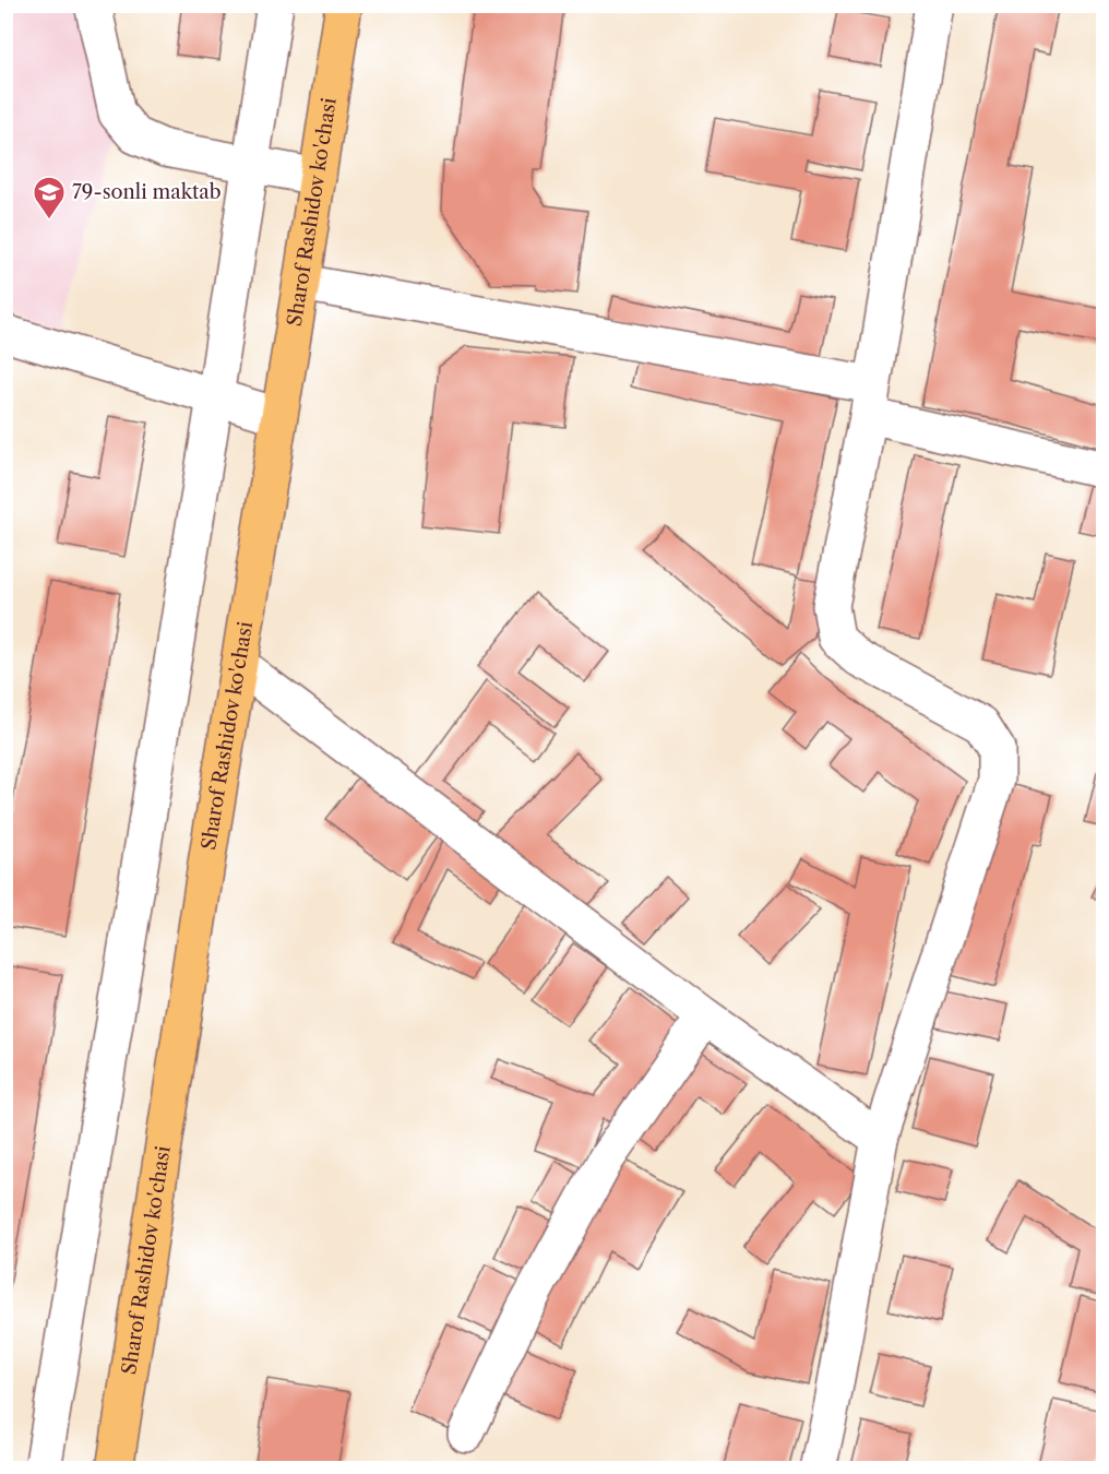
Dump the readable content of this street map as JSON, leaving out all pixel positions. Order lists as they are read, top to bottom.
{
  "streets": {
    "main road": ["Sharof Rashidov ko'chasi"]
  },
  "places": {
    "school or university": ["79-sonli maktab"]
  }
}
